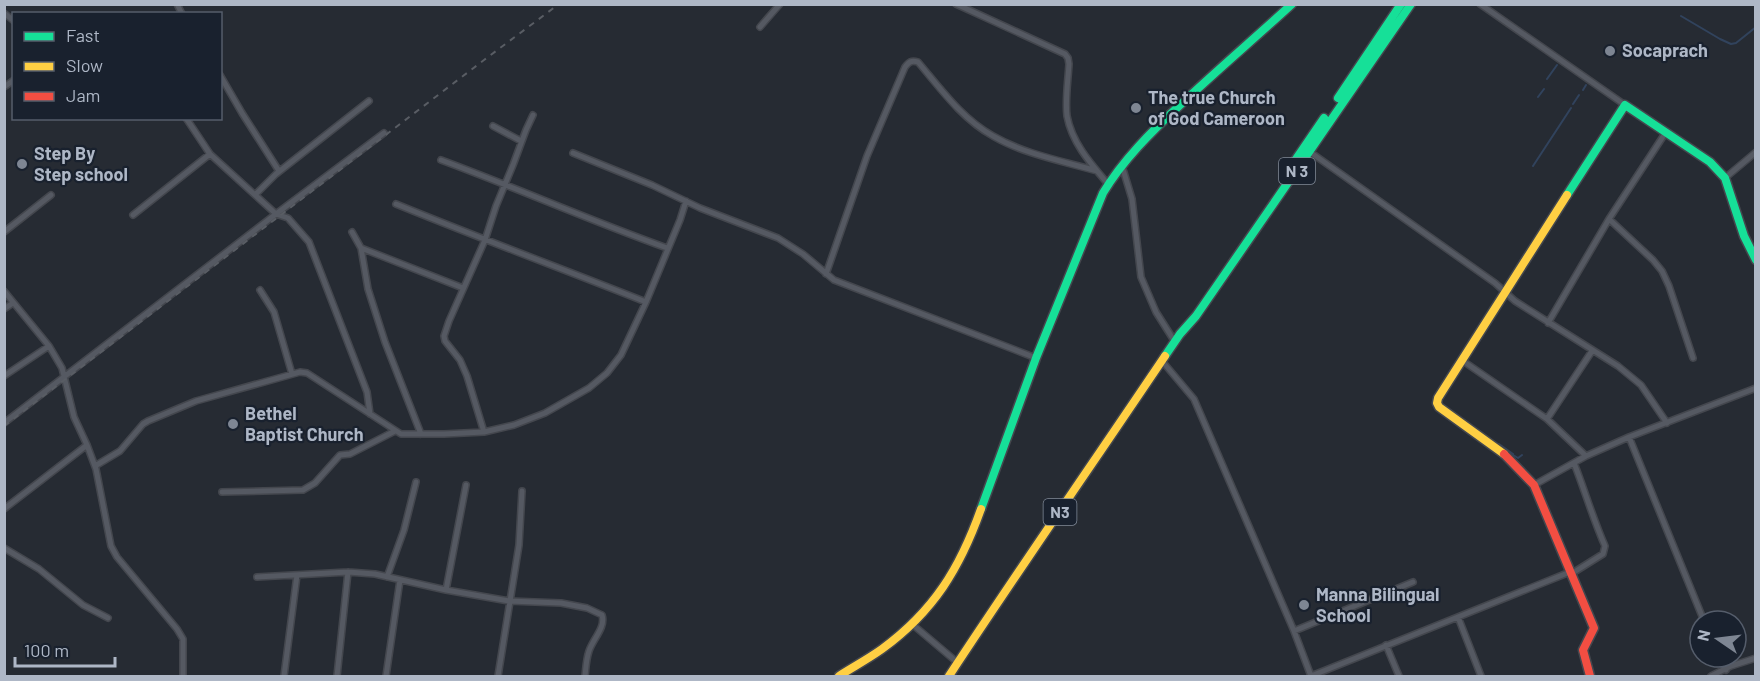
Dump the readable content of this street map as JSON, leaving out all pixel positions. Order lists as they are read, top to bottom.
{
  "streets": {
    "main road": ["N 3", "N3"]
  },
  "crossings": [
    ["N 3", "N3"]
  ],
  "places": [
    "Socaprach",
    "The true Church of God Cameroon",
    "Step By Step school",
    "Bethel Baptist Church",
    "Manna Bilingual School"
  ],
  "legend": ["Fast", "Slow", "Jam"],
  "scale_bar": "100 m",
  "north": "left"
}
